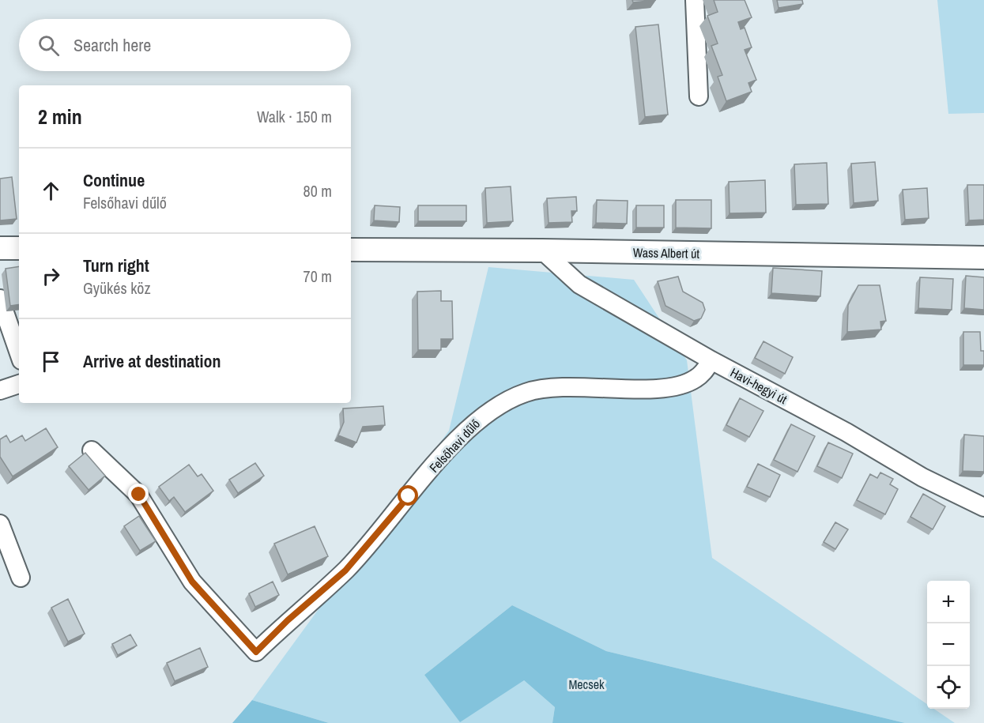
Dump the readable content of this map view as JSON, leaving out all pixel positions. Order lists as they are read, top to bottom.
{
  "streets": {
    "street": ["Wass Albert út", "Havi-hegyi út", "Felsőhavi dűlő"]
  },
  "crossings": [
    ["Wass Albert út", "Havi-hegyi út"],
    ["Havi-hegyi út", "Felsőhavi dűlő"]
  ],
  "parks": ["Mecsek"],
  "page": {
    "search": "Search here",
    "heading": ["2 min", "Walk · 150 m"],
    "list": [
      ["Continue", "Felsőhavi dűlő", "80 m"],
      ["Turn right", "Gyükés köz", "70 m"],
      "Arrive at destination"
    ],
    "map_buttons": ["+", "−"]
  }
}
